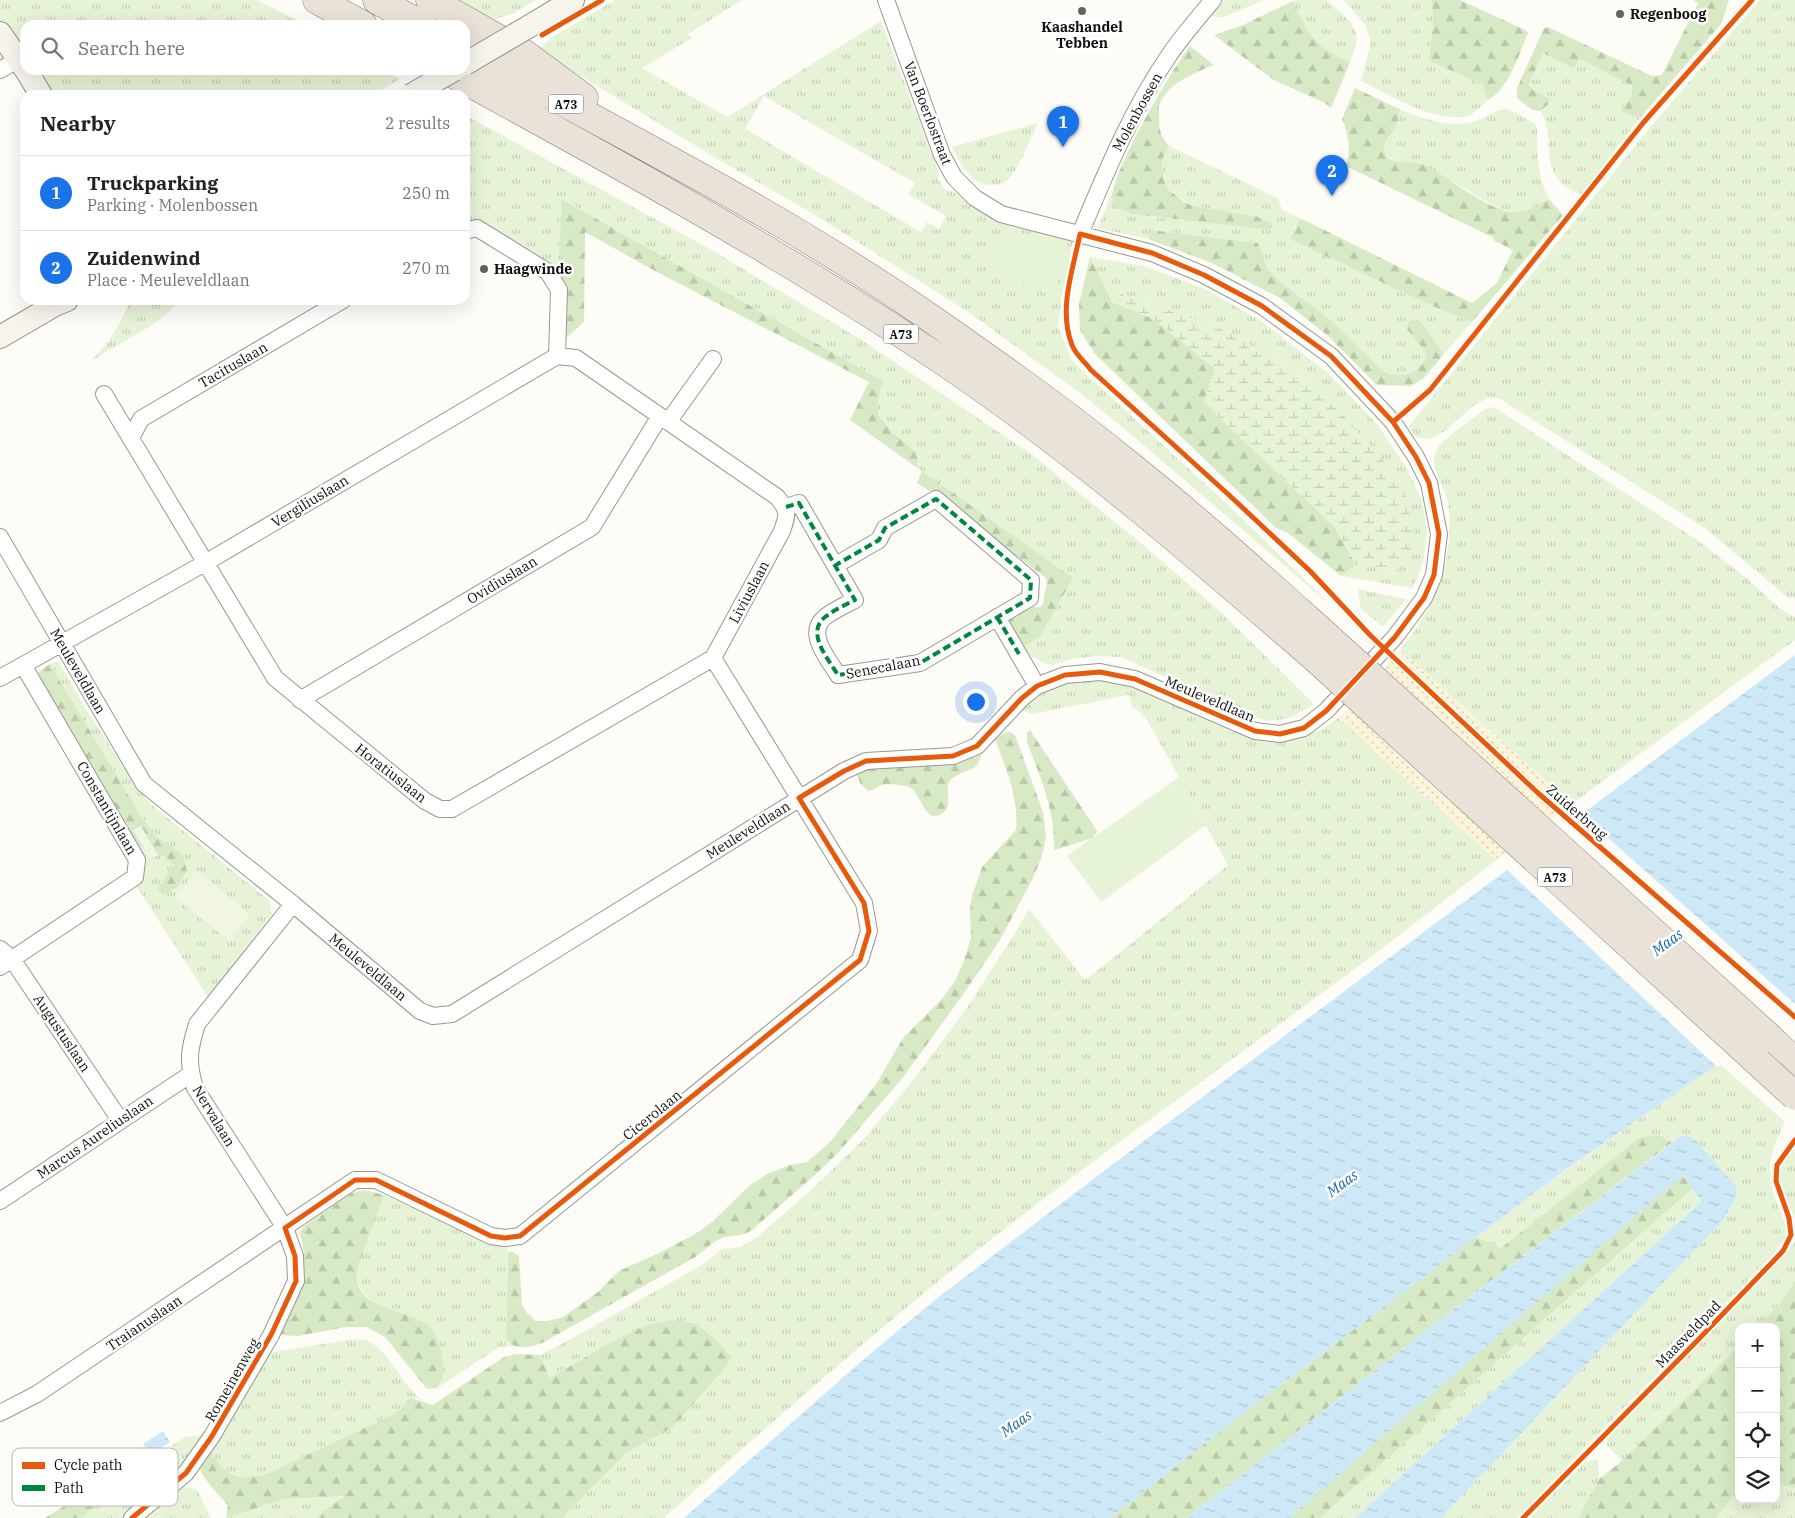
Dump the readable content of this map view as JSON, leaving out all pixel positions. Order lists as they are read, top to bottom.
{
  "streets": {
    "highway": ["A73"],
    "street": [
      "Molenbossen",
      "Van Boerlostraat",
      "Tacituslaan",
      "Vergiliuslaan",
      "Ovidiuslaan",
      "Liviuslaan",
      "Senecalaan",
      "Meuleveldlaan",
      "Horatiuslaan",
      "Constantijnlaan",
      "Augustuslaan",
      "Cicerolaan",
      "Nervalaan",
      "Marcus Aureliuslaan",
      "Traianuslaan",
      "Romeinenweg"
    ],
    "cycle path": ["Zuiderbrug", "Maasveldpad"]
  },
  "crossings": [
    ["Molenbossen", "Van Boerlostraat"],
    ["Molenbossen", "Meuleveldlaan"],
    ["Van Boerlostraat", "Meuleveldlaan"],
    ["Vergiliuslaan", "Meuleveldlaan"],
    ["Vergiliuslaan", "Horatiuslaan"],
    ["Vergiliuslaan", "Constantijnlaan"],
    ["Ovidiuslaan", "Horatiuslaan"],
    ["Liviuslaan", "Senecalaan"],
    ["Liviuslaan", "Horatiuslaan"],
    ["Meuleveldlaan", "Cicerolaan"],
    ["Meuleveldlaan", "Nervalaan"],
    ["Constantijnlaan", "Augustuslaan"],
    ["Augustuslaan", "Marcus Aureliuslaan"],
    ["Cicerolaan", "Nervalaan"],
    ["Cicerolaan", "Traianuslaan"],
    ["Cicerolaan", "Romeinenweg"],
    ["Nervalaan", "Marcus Aureliuslaan"],
    ["Nervalaan", "Traianuslaan"],
    ["Nervalaan", "Romeinenweg"],
    ["Traianuslaan", "Romeinenweg"]
  ],
  "water": ["Maas"],
  "places": ["Kaashandel Tebben", "Regenboog", "Haagwinde"],
  "legend": ["Cycle path", "Path"],
  "page": {
    "search": "Search here",
    "heading": ["Nearby", "2 results"],
    "pins": ["1", "2"],
    "list": [
      {
        "mark": "1",
        "name": "Truckparking",
        "note": "Parking · Molenbossen",
        "value": "250 m"
      },
      {
        "mark": "2",
        "name": "Zuidenwind",
        "note": "Place · Meuleveldlaan",
        "value": "270 m"
      }
    ],
    "map_buttons": ["+", "−"]
  }
}
